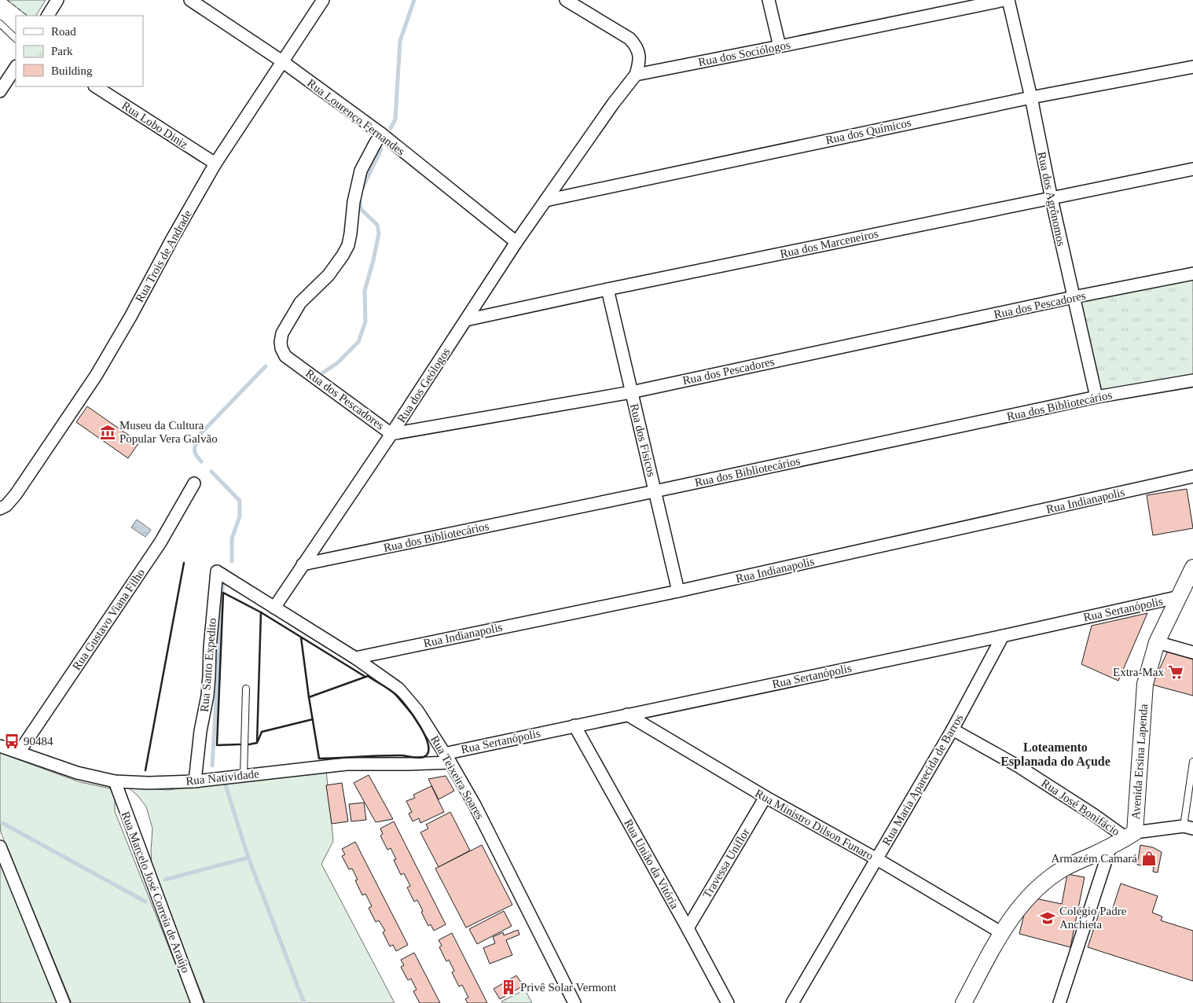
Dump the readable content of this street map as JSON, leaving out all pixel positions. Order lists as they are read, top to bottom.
{
  "streets": {
    "street": [
      "Rua dos Sociólogos",
      "Rua Lourenço Fernandes",
      "Rua Lobo Diniz",
      "Rua dos Químicos",
      "Rua dos Agrônomos",
      "Rua dos Marceneiros",
      "Rua Trois de Andrade",
      "Rua dos Pescadores",
      "Rua dos Geólogos",
      "Rua dos Bibliotecários",
      "Rua dos Fisicos",
      "Rua Indianapolis",
      "Rua Sertanópolis",
      "Rua Gustavo Viana Filho",
      "Rua Santo Expedito",
      "Avenida Ersina Lapenda",
      "Rua Natividade",
      "Rua Teixeira Soares",
      "Rua Maria Aparecida de Barros",
      "Rua José Bonifácio",
      "Rua Ministro Dilson Funaro",
      "Travessa Uniflor",
      "Rua União da Vitória",
      "Rua Marcelo José Correia de Araújo"
    ]
  },
  "crossings": [
    ["Rua Lourenço Fernandes", "Rua Trois de Andrade"],
    ["Rua Lourenço Fernandes", "Rua dos Pescadores"],
    ["Rua Lourenço Fernandes", "Rua dos Geólogos"],
    ["Rua Lobo Diniz", "Rua Trois de Andrade"],
    ["Rua dos Químicos", "Rua dos Agrônomos"],
    ["Rua dos Químicos", "Rua dos Geólogos"],
    ["Rua dos Agrônomos", "Rua dos Marceneiros"],
    ["Rua dos Agrônomos", "Rua dos Pescadores"],
    ["Rua dos Agrônomos", "Rua dos Bibliotecários"],
    ["Rua dos Marceneiros", "Rua dos Geólogos"],
    ["Rua dos Marceneiros", "Rua dos Fisicos"],
    ["Rua dos Pescadores", "Rua dos Geólogos"],
    ["Rua dos Pescadores", "Rua dos Fisicos"],
    ["Rua dos Geólogos", "Rua dos Bibliotecários"],
    ["Rua dos Geólogos", "Rua Teixeira Soares"],
    ["Rua dos Bibliotecários", "Rua dos Fisicos"],
    ["Rua dos Fisicos", "Rua Indianapolis"],
    ["Rua Indianapolis", "Rua Teixeira Soares"],
    ["Rua Sertanópolis", "Avenida Ersina Lapenda"],
    ["Rua Sertanópolis", "Rua Natividade"],
    ["Rua Sertanópolis", "Rua Teixeira Soares"],
    ["Rua Sertanópolis", "Rua Maria Aparecida de Barros"],
    ["Rua Sertanópolis", "Rua Ministro Dilson Funaro"],
    ["Rua Sertanópolis", "Rua União da Vitória"],
    ["Rua Gustavo Viana Filho", "Rua Natividade"],
    ["Rua Santo Expedito", "Rua Natividade"],
    ["Rua Santo Expedito", "Rua Teixeira Soares"],
    ["Avenida Ersina Lapenda", "Rua José Bonifácio"],
    ["Rua Natividade", "Rua Teixeira Soares"],
    ["Rua Natividade", "Rua Marcelo José Correia de Araújo"],
    ["Rua Maria Aparecida de Barros", "Rua José Bonifácio"],
    ["Rua Maria Aparecida de Barros", "Rua Ministro Dilson Funaro"],
    ["Rua Ministro Dilson Funaro", "Travessa Uniflor"],
    ["Travessa Uniflor", "Rua União da Vitória"]
  ],
  "districts": ["Loteamento Esplanada do Açude"],
  "places": {
    "museum": ["Museu da Cultura Popular Vera Galvão"],
    "supermarket": ["Extra-Max"],
    "bus stop": ["90484"],
    "shop": ["Armazém Camará"],
    "school or university": ["Colégio Padre Anchieta"],
    "building": ["Privê Solar Vermont"]
  },
  "legend": ["Road", "Park", "Building"]
}
